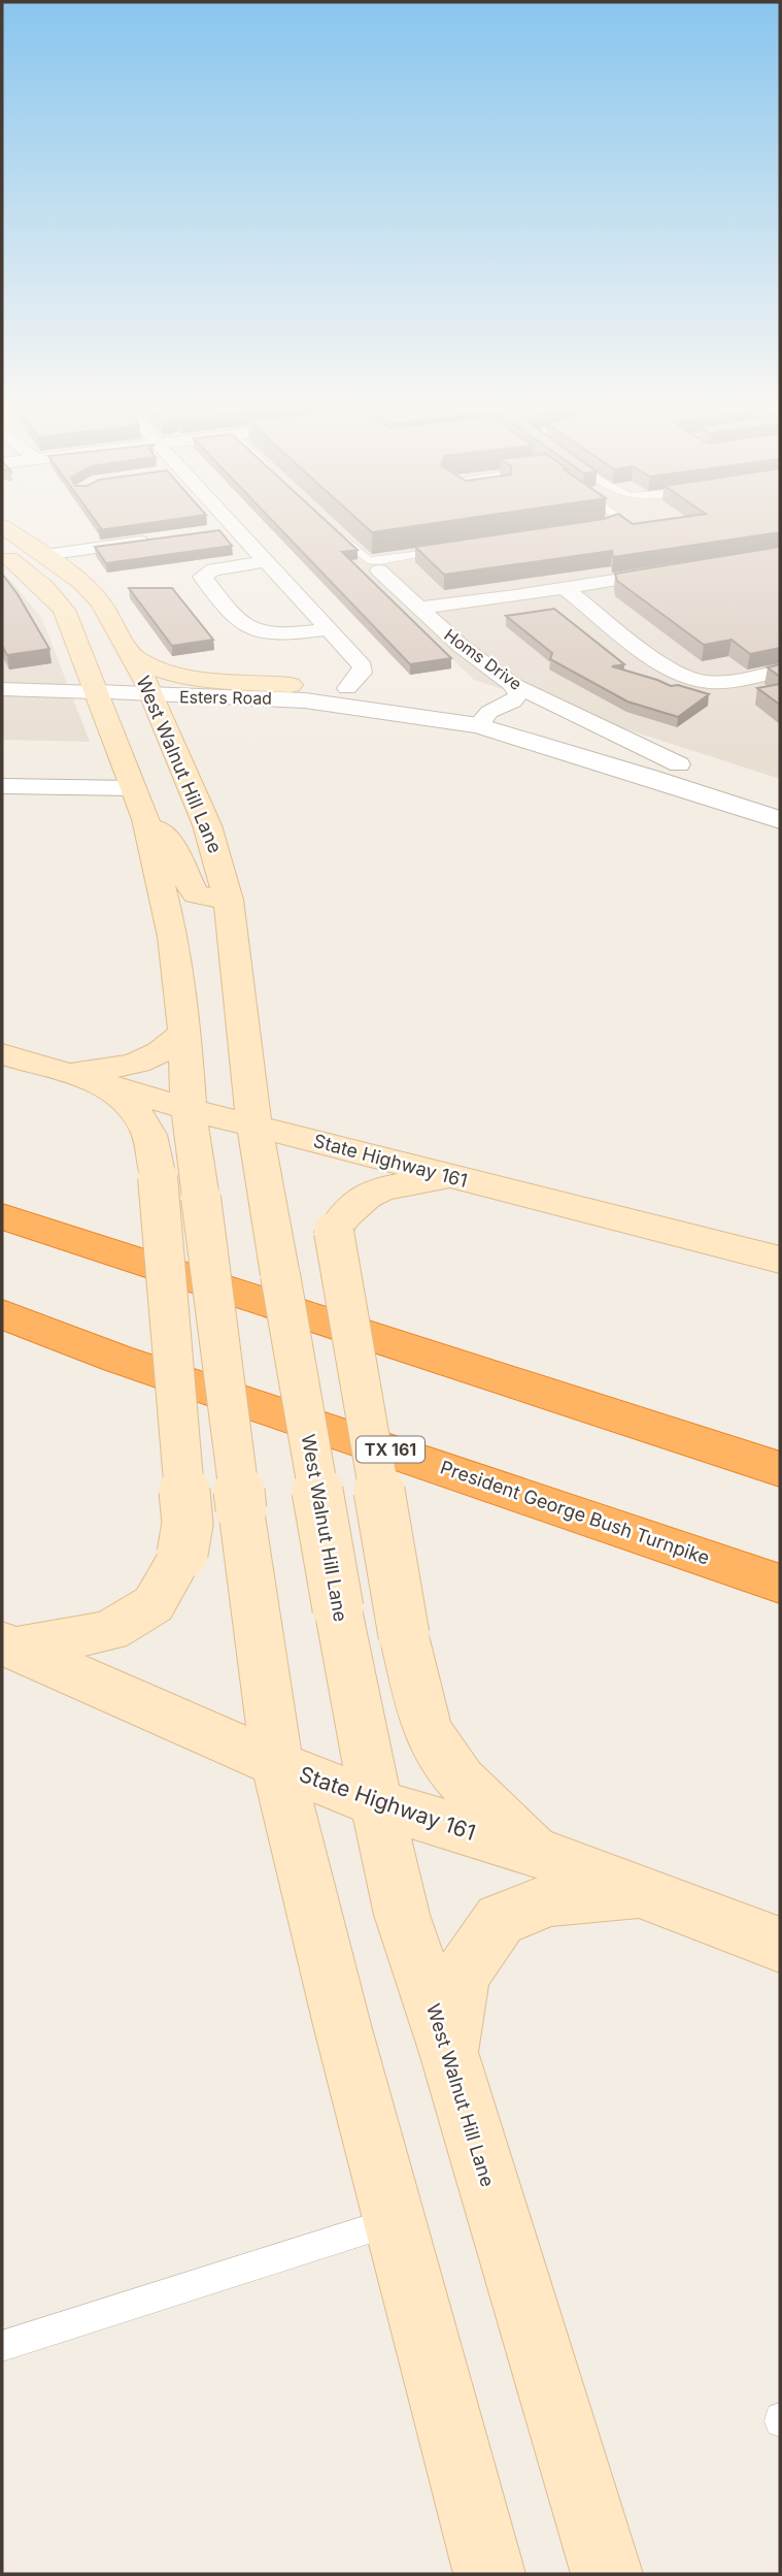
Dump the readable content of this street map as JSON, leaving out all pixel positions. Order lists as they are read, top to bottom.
{
  "streets": {
    "highway": ["TX 161", "President George Bush Turnpike"],
    "main road": ["West Walnut Hill Lane", "State Highway 161"],
    "street": ["Homs Drive", "Esters Road"]
  },
  "crossings": [
    ["Homs Drive", "Esters Road"],
    ["Esters Road", "West Walnut Hill Lane"],
    ["West Walnut Hill Lane", "State Highway 161"]
  ]
}
